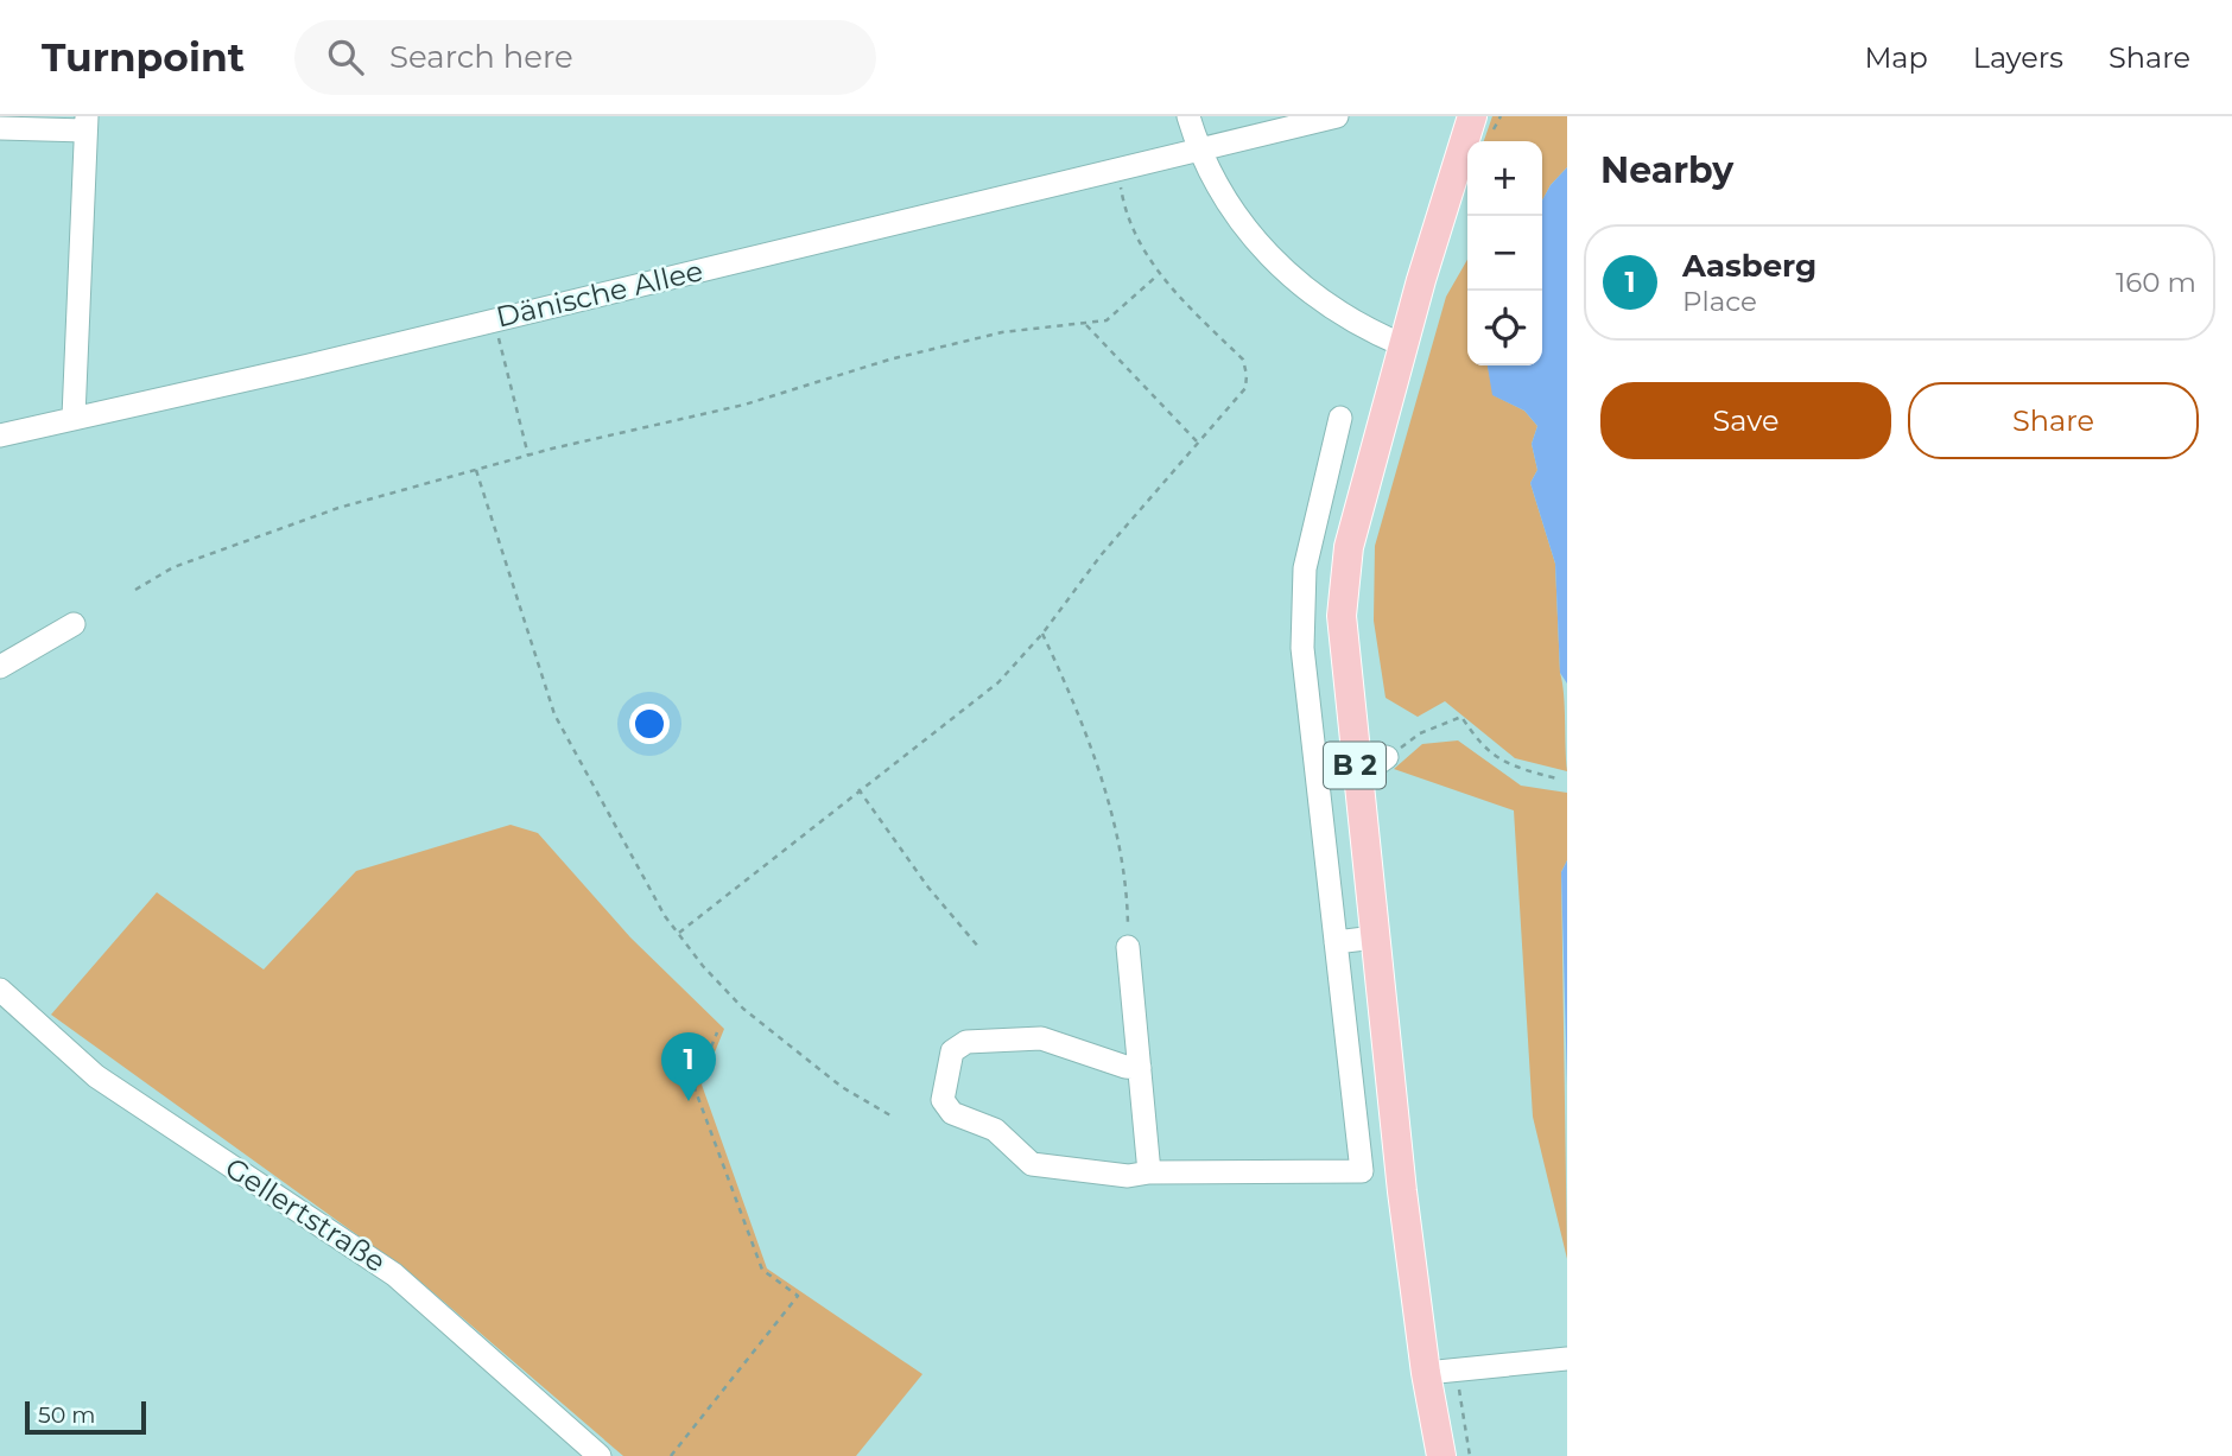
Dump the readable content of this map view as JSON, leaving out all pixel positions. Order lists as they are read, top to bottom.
{
  "streets": {
    "main road": ["B 2"],
    "street": ["Dänische Allee", "Gellertstraße"]
  },
  "scale_bar": "50 m",
  "page": {
    "header": "Turnpoint",
    "search": "Search here",
    "nav": ["Map", "Layers", "Share"],
    "heading": "Nearby",
    "map_buttons": ["+", "−"],
    "list": [
      {
        "mark": "1",
        "name": "Aasberg",
        "note": "Place",
        "value": "160 m"
      }
    ],
    "buttons": ["Save", "Share"],
    "pins": "1",
    "scale": "50 m"
  }
}
